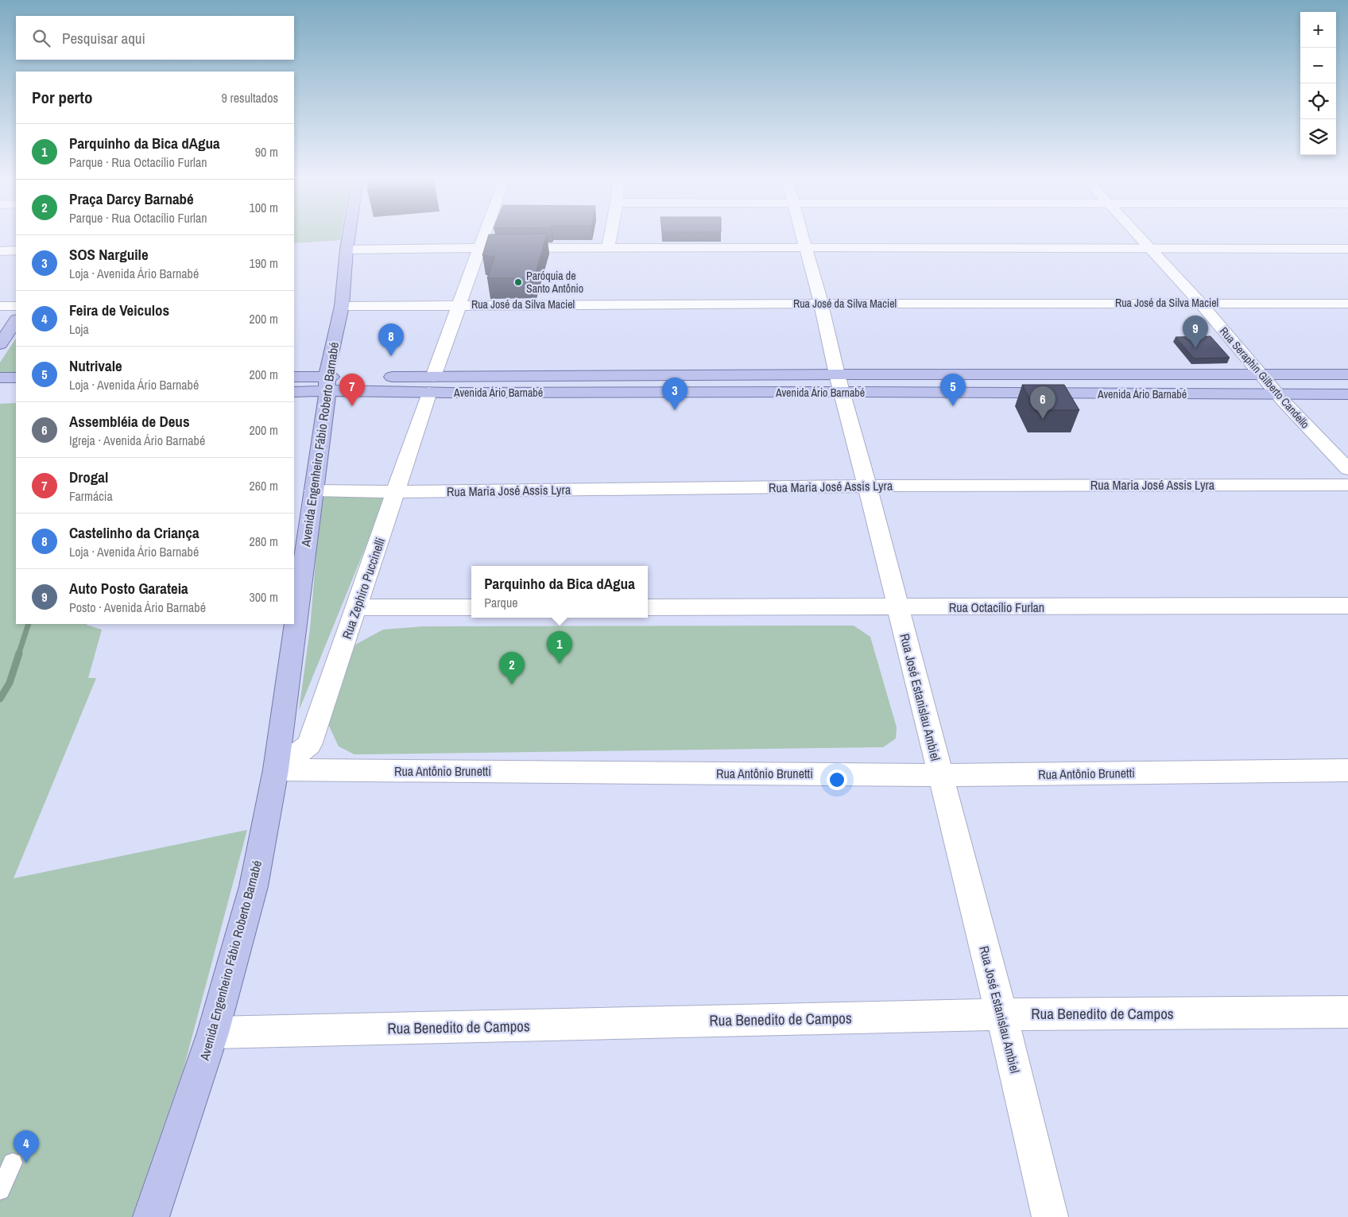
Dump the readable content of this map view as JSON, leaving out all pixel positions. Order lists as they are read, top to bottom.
{
  "streets": {
    "main road": ["Avenida Ário Barnabé", "Avenida Engenheiro Fábio Roberto Barnabé"],
    "street": [
      "Rua José da Silva Maciel",
      "Rua Seraphin Gilberto Candello",
      "Rua Maria José Assis Lyra",
      "Rua Zephiro Puccinelli",
      "Rua Octacílio Furlan",
      "Rua José Estanislau Ambiel",
      "Rua Antônio Brunetti",
      "Rua Benedito de Campos"
    ]
  },
  "crossings": [
    ["Rua José da Silva Maciel", "Rua Seraphin Gilberto Candello"],
    ["Rua José da Silva Maciel", "Avenida Engenheiro Fábio Roberto Barnabé"],
    ["Rua José da Silva Maciel", "Rua Zephiro Puccinelli"],
    ["Rua José da Silva Maciel", "Rua José Estanislau Ambiel"],
    ["Rua Seraphin Gilberto Candello", "Avenida Ário Barnabé"],
    ["Avenida Ário Barnabé", "Avenida Engenheiro Fábio Roberto Barnabé"],
    ["Avenida Ário Barnabé", "Rua Zephiro Puccinelli"],
    ["Avenida Ário Barnabé", "Rua José Estanislau Ambiel"],
    ["Avenida Engenheiro Fábio Roberto Barnabé", "Rua Maria José Assis Lyra"],
    ["Avenida Engenheiro Fábio Roberto Barnabé", "Rua Zephiro Puccinelli"],
    ["Avenida Engenheiro Fábio Roberto Barnabé", "Rua Antônio Brunetti"],
    ["Avenida Engenheiro Fábio Roberto Barnabé", "Rua Benedito de Campos"],
    ["Rua Maria José Assis Lyra", "Rua Zephiro Puccinelli"],
    ["Rua Maria José Assis Lyra", "Rua José Estanislau Ambiel"],
    ["Rua Zephiro Puccinelli", "Rua Antônio Brunetti"],
    ["Rua Octacílio Furlan", "Rua José Estanislau Ambiel"],
    ["Rua José Estanislau Ambiel", "Rua Antônio Brunetti"],
    ["Rua José Estanislau Ambiel", "Rua Benedito de Campos"]
  ],
  "places": ["Paróquia de Santo Antônio"],
  "page": {
    "map_buttons": ["+", "−"],
    "search": "Pesquisar aqui",
    "heading": ["Por perto", "9 resultados"],
    "list": [
      {
        "mark": "1",
        "name": "Parquinho da Bica dAgua",
        "note": "Parque · Rua Octacílio Furlan",
        "value": "90 m"
      },
      {
        "mark": "2",
        "name": "Praça Darcy Barnabé",
        "note": "Parque · Rua Octacílio Furlan",
        "value": "100 m"
      },
      {
        "mark": "3",
        "name": "SOS Narguile",
        "note": "Loja · Avenida Ário Barnabé",
        "value": "190 m"
      },
      {
        "mark": "4",
        "name": "Feira de Veiculos",
        "note": "Loja",
        "value": "200 m"
      },
      {
        "mark": "5",
        "name": "Nutrivale",
        "note": "Loja · Avenida Ário Barnabé",
        "value": "200 m"
      },
      {
        "mark": "6",
        "name": "Assembléia de Deus",
        "note": "Igreja · Avenida Ário Barnabé",
        "value": "200 m"
      },
      {
        "mark": "7",
        "name": "Drogal",
        "note": "Farmácia",
        "value": "260 m"
      },
      {
        "mark": "8",
        "name": "Castelinho da Criança",
        "note": "Loja · Avenida Ário Barnabé",
        "value": "280 m"
      },
      {
        "mark": "9",
        "name": "Auto Posto Garateia",
        "note": "Posto · Avenida Ário Barnabé",
        "value": "300 m"
      }
    ],
    "pins": [
      "9",
      "8",
      "5",
      "7",
      "3",
      "6",
      "1",
      "2",
      "4"
    ],
    "popup": ["Parquinho da Bica dAgua", "Parque"]
  }
}
